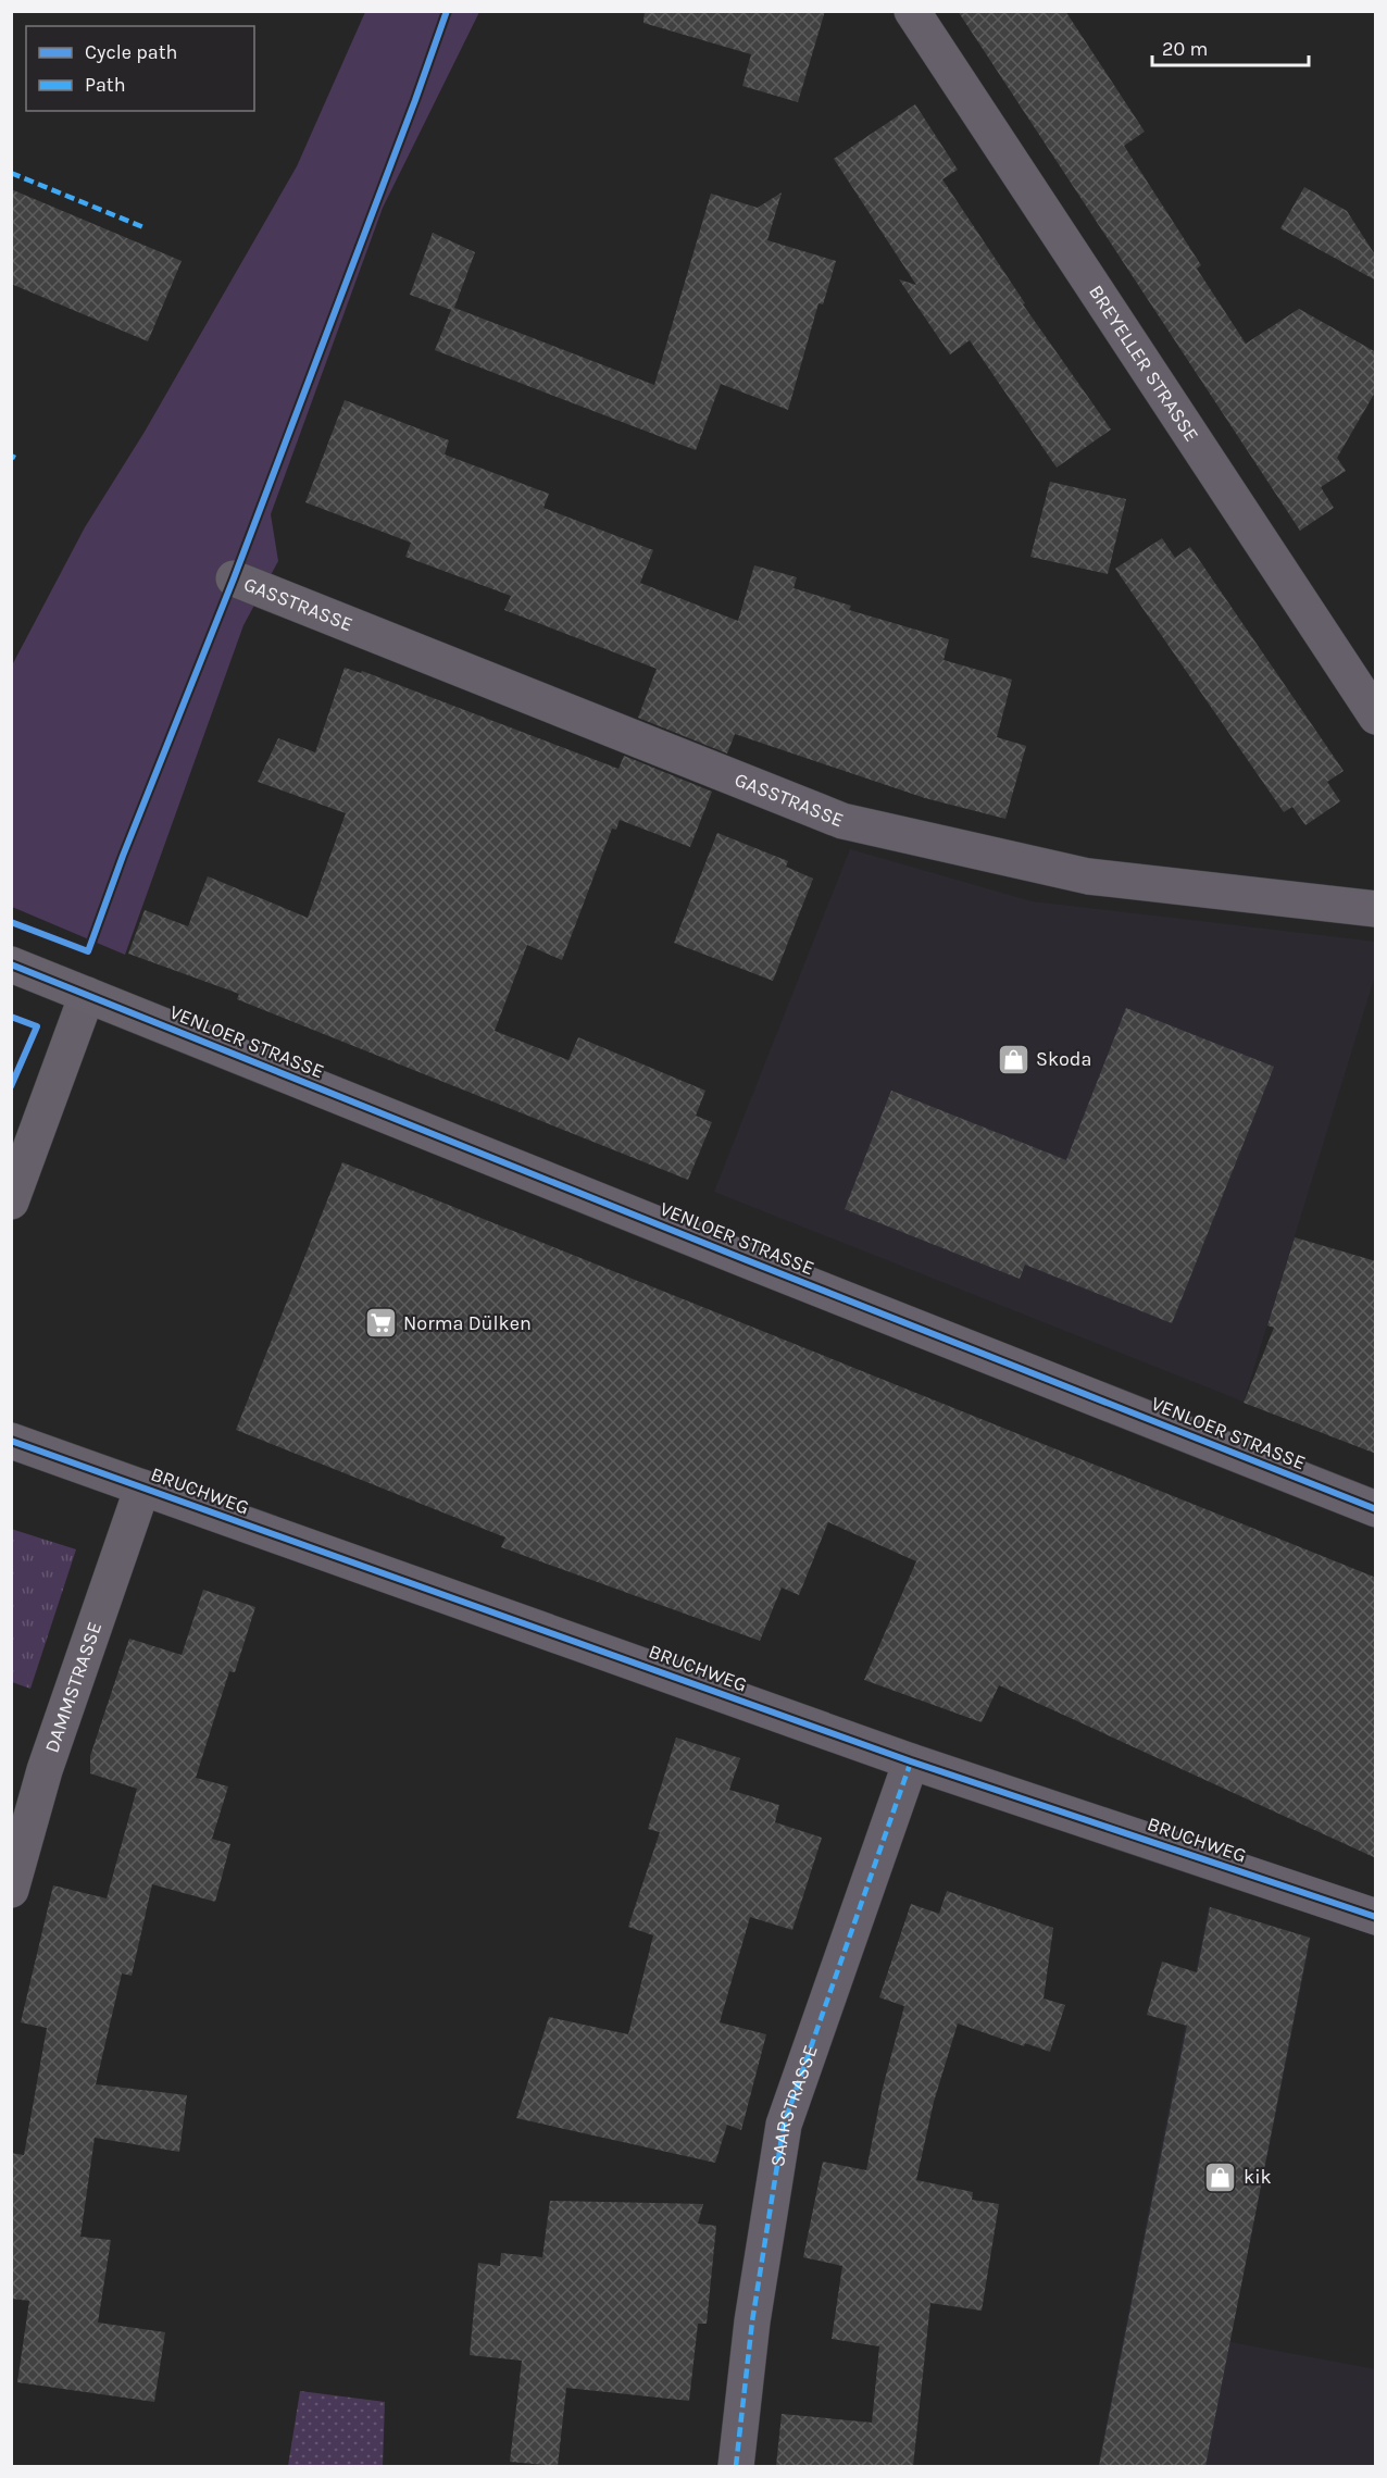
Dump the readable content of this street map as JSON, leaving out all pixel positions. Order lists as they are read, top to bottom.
{
  "streets": {
    "main road": ["VENLOER STRASSE"],
    "street": [
      "BREYELLER STRASSE",
      "GASSTRASSE",
      "BRUCHWEG",
      "DAMMSTRASSE",
      "SAARSTRASSE"
    ]
  },
  "crossings": [
    ["BRUCHWEG", "DAMMSTRASSE"],
    ["BRUCHWEG", "SAARSTRASSE"]
  ],
  "places": {
    "shop": ["Skoda", "kik"],
    "supermarket": ["Norma Dülken"]
  },
  "legend": ["Cycle path", "Path"],
  "scale_bar": "20 m"
}
